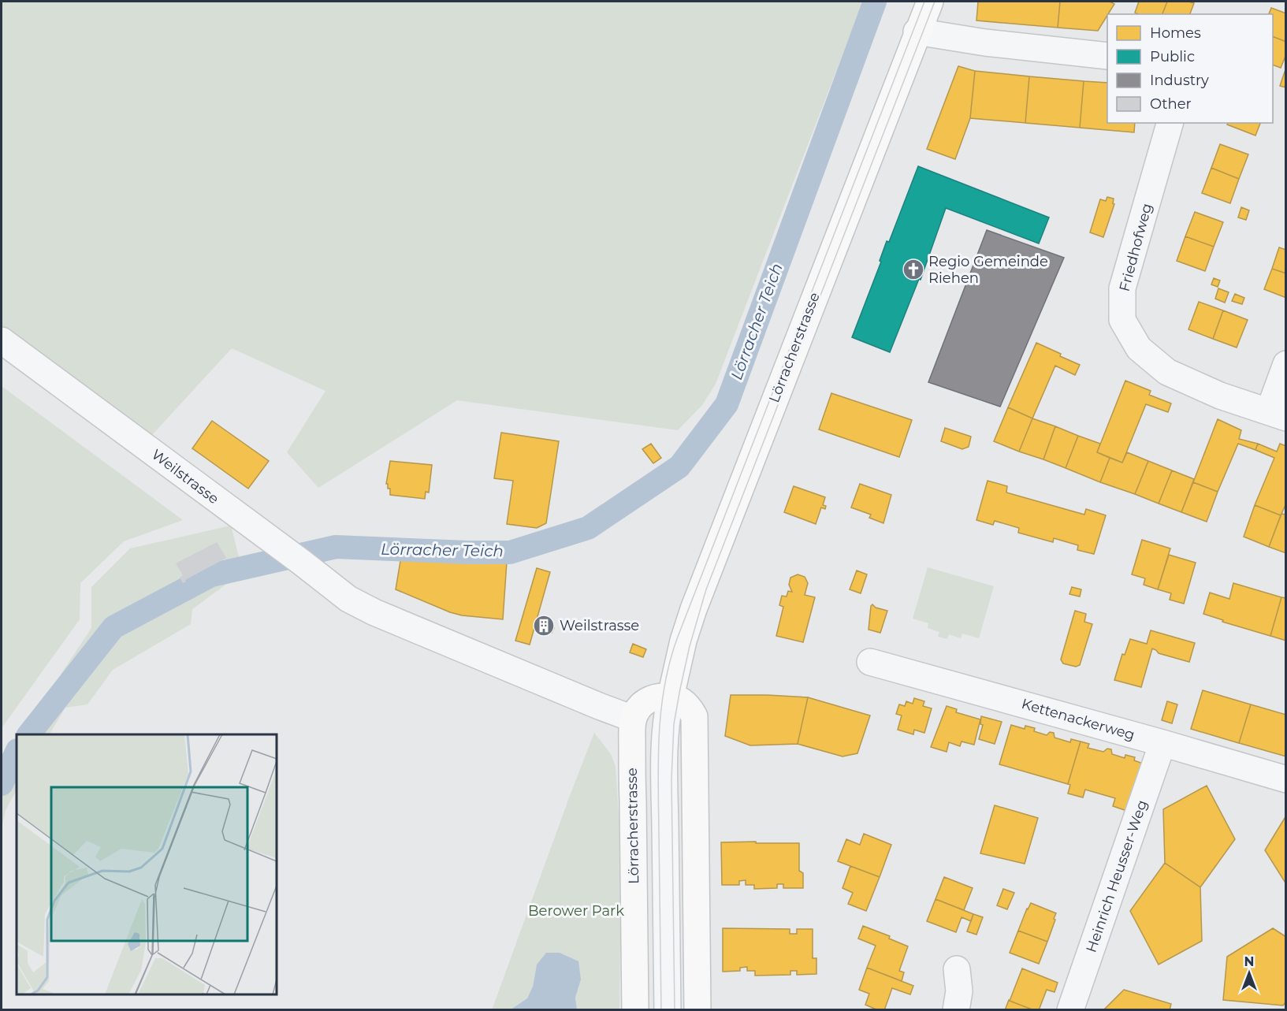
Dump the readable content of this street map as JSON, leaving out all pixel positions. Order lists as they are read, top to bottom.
{
  "streets": {
    "main road": ["Lörracherstrasse"],
    "street": [
      "Friedhofweg",
      "Weilstrasse",
      "Kettenackerweg",
      "Heinrich Heusser-Weg"
    ]
  },
  "crossings": [
    ["Lörracherstrasse", "Weilstrasse"],
    ["Kettenackerweg", "Heinrich Heusser-Weg"]
  ],
  "water": ["Lörracher Teich"],
  "parks": ["Berower Park"],
  "places": {
    "church": ["Regio Gemeinde Riehen"],
    "building": ["Weilstrasse"]
  },
  "legend": [
    "Homes",
    "Public",
    "Industry",
    "Other"
  ],
  "north": "top"
}
